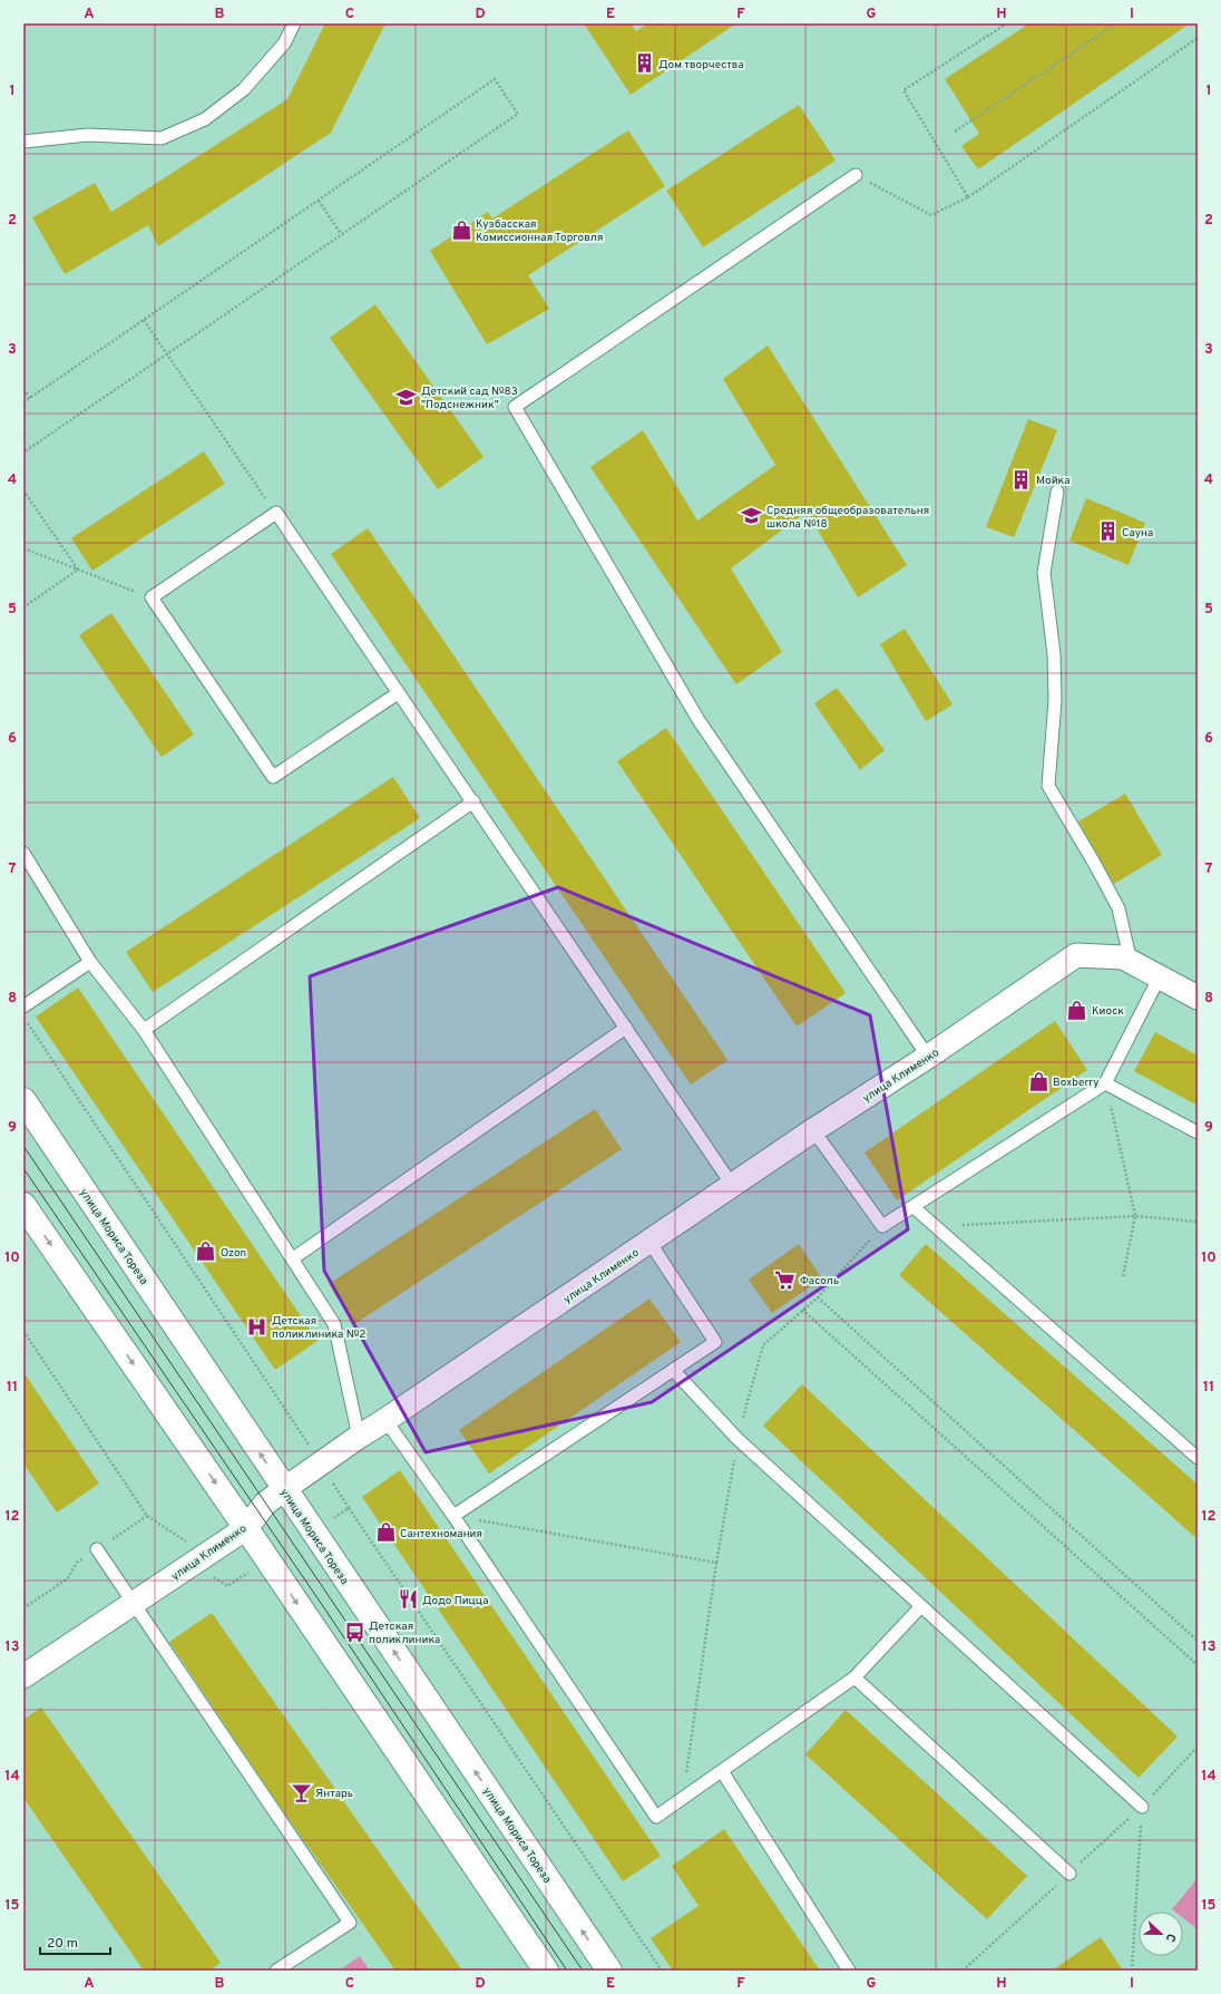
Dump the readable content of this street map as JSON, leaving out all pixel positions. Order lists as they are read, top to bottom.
{
  "streets": {
    "street": ["улица Клименко", "улица Мориса Тореза"]
  },
  "crossings": [
    ["улица Клименко", "улица Мориса Тореза"]
  ],
  "places": {
    "building": ["Дом творчества", "Мойка", "Сауна"],
    "shop": [
      "Кузбасская Комиссионная Торговля",
      "Киоск",
      "Boxberry",
      "Ozon",
      "Сантехномания"
    ],
    "school or university": ["Детский сад №83 \"Подснежник\"", "Средняя общеобразовательня школа №18"],
    "supermarket": ["Фасоль"],
    "hospital": ["Детская поликлиника №2"],
    "restaurant": ["Додо Пицца"],
    "bus stop": ["Детская поликлиника"],
    "bar": ["Янтарь"]
  },
  "scale_bar": "20 m",
  "north": "right",
  "grid": {
    "columns": [
      "A",
      "B",
      "C",
      "D",
      "E",
      "F",
      "G",
      "H",
      "I"
    ],
    "rows": [
      "1",
      "2",
      "3",
      "4",
      "5",
      "6",
      "7",
      "8",
      "9",
      "10",
      "11",
      "12",
      "13",
      "14",
      "15"
    ]
  }
}
